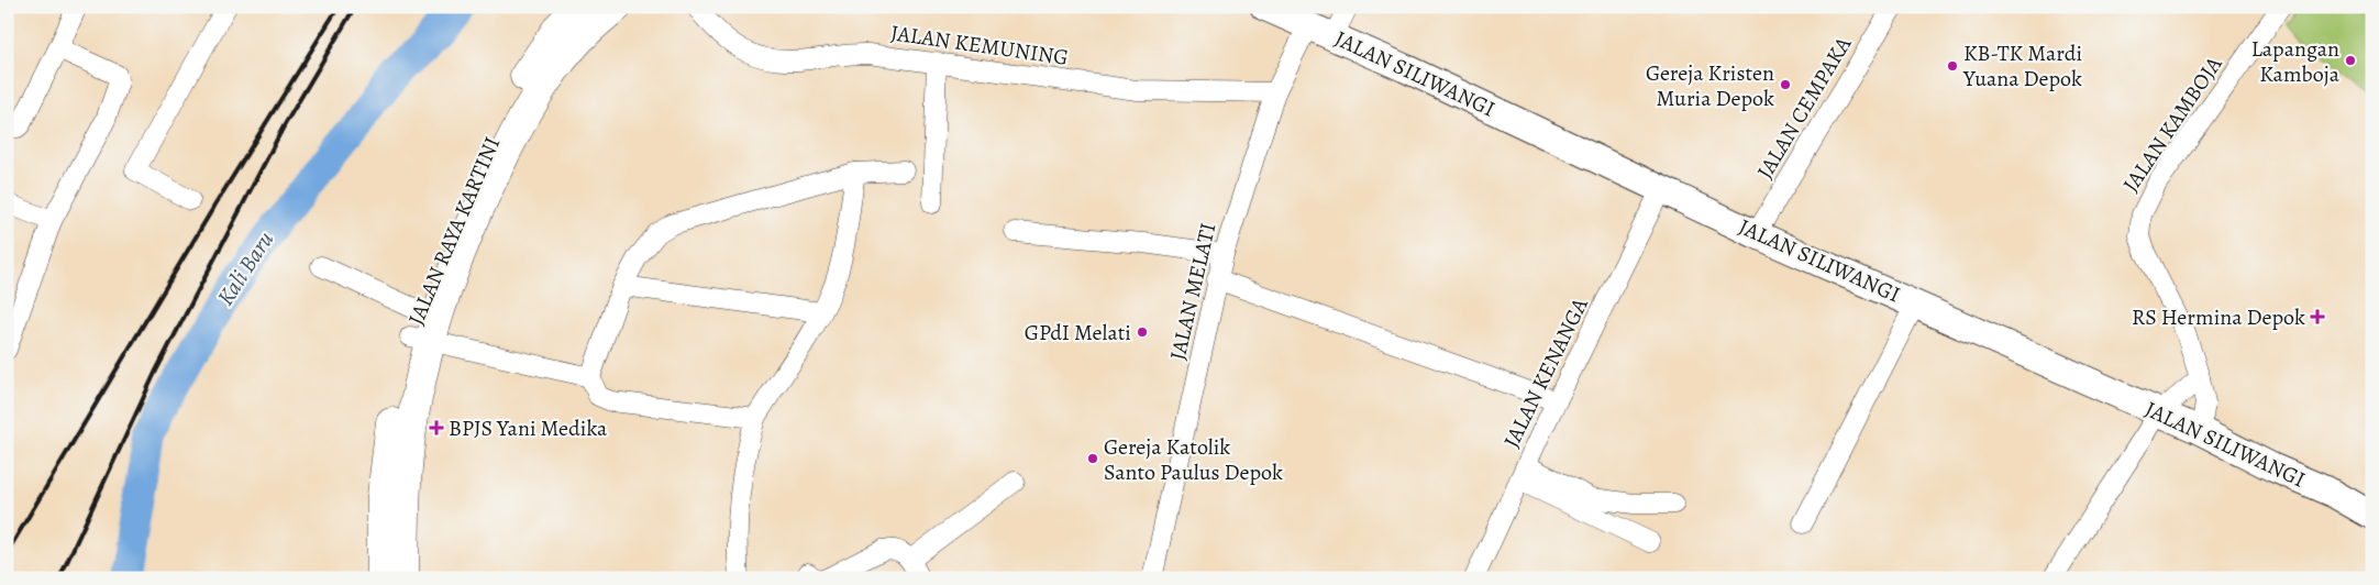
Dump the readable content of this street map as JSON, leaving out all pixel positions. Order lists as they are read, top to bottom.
{
  "streets": {
    "main road": ["JALAN SILIWANGI", "JALAN RAYA KARTINI"],
    "street": [
      "JALAN KEMUNING",
      "JALAN CEMPAKA",
      "JALAN KAMBOJA",
      "JALAN MELATI",
      "JALAN KENANGA"
    ]
  },
  "crossings": [
    ["JALAN KEMUNING", "JALAN MELATI"],
    ["JALAN SILIWANGI", "JALAN CEMPAKA"],
    ["JALAN SILIWANGI", "JALAN KAMBOJA"],
    ["JALAN SILIWANGI", "JALAN MELATI"],
    ["JALAN SILIWANGI", "JALAN KENANGA"]
  ],
  "water": ["Kali Baru"],
  "places": {
    "other": [
      "Lapangan Kamboja",
      "KB-TK Mardi Yuana Depok",
      "Gereja Kristen Muria Depok",
      "GPdI Melati",
      "Gereja Katolik Santo Paulus Depok"
    ],
    "health": ["RS Hermina Depok", "BPJS Yani Medika"]
  }
}
